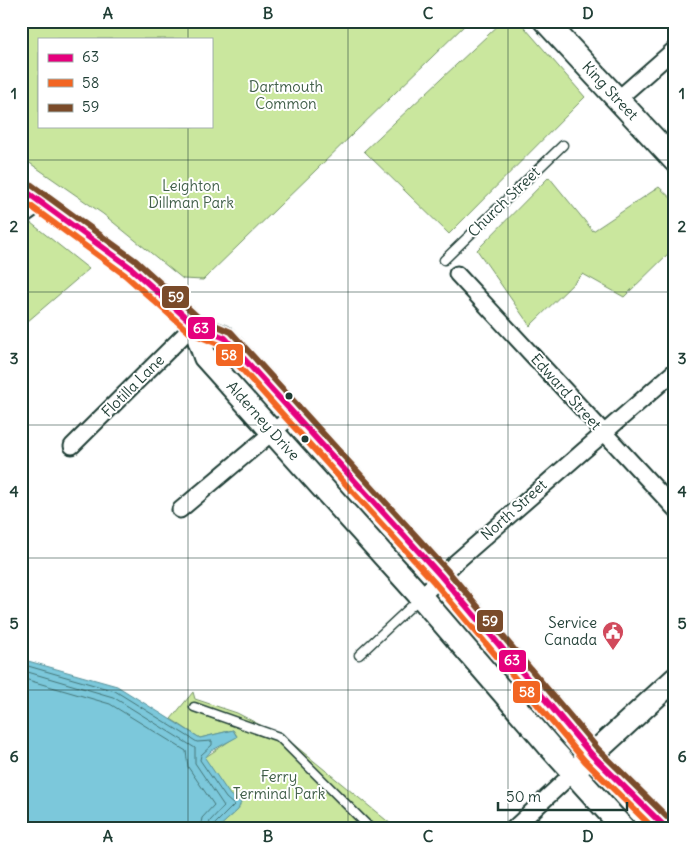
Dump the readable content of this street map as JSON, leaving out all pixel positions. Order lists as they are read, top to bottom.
{
  "streets": {
    "main road": ["King Street", "Alderney Drive"],
    "street": ["Flotilla Lane", "Edward Street", "North Street"],
    "lane": ["Church Street"]
  },
  "crossings": [
    ["Flotilla Lane", "Alderney Drive"],
    ["Edward Street", "North Street"],
    ["Alderney Drive", "North Street"]
  ],
  "parks": ["Dartmouth Common", "Leighton Dillman Park", "Ferry Terminal Park"],
  "places": {
    "public building": ["Service Canada"]
  },
  "lines": ["transit line 59", "transit line 63", "transit line 58"],
  "legend": ["63", "58", "59"],
  "scale_bar": "50 m",
  "grid": {
    "columns": [
      "A",
      "B",
      "C",
      "D"
    ],
    "rows": [
      "1",
      "2",
      "3",
      "4",
      "5",
      "6"
    ]
  }
}
